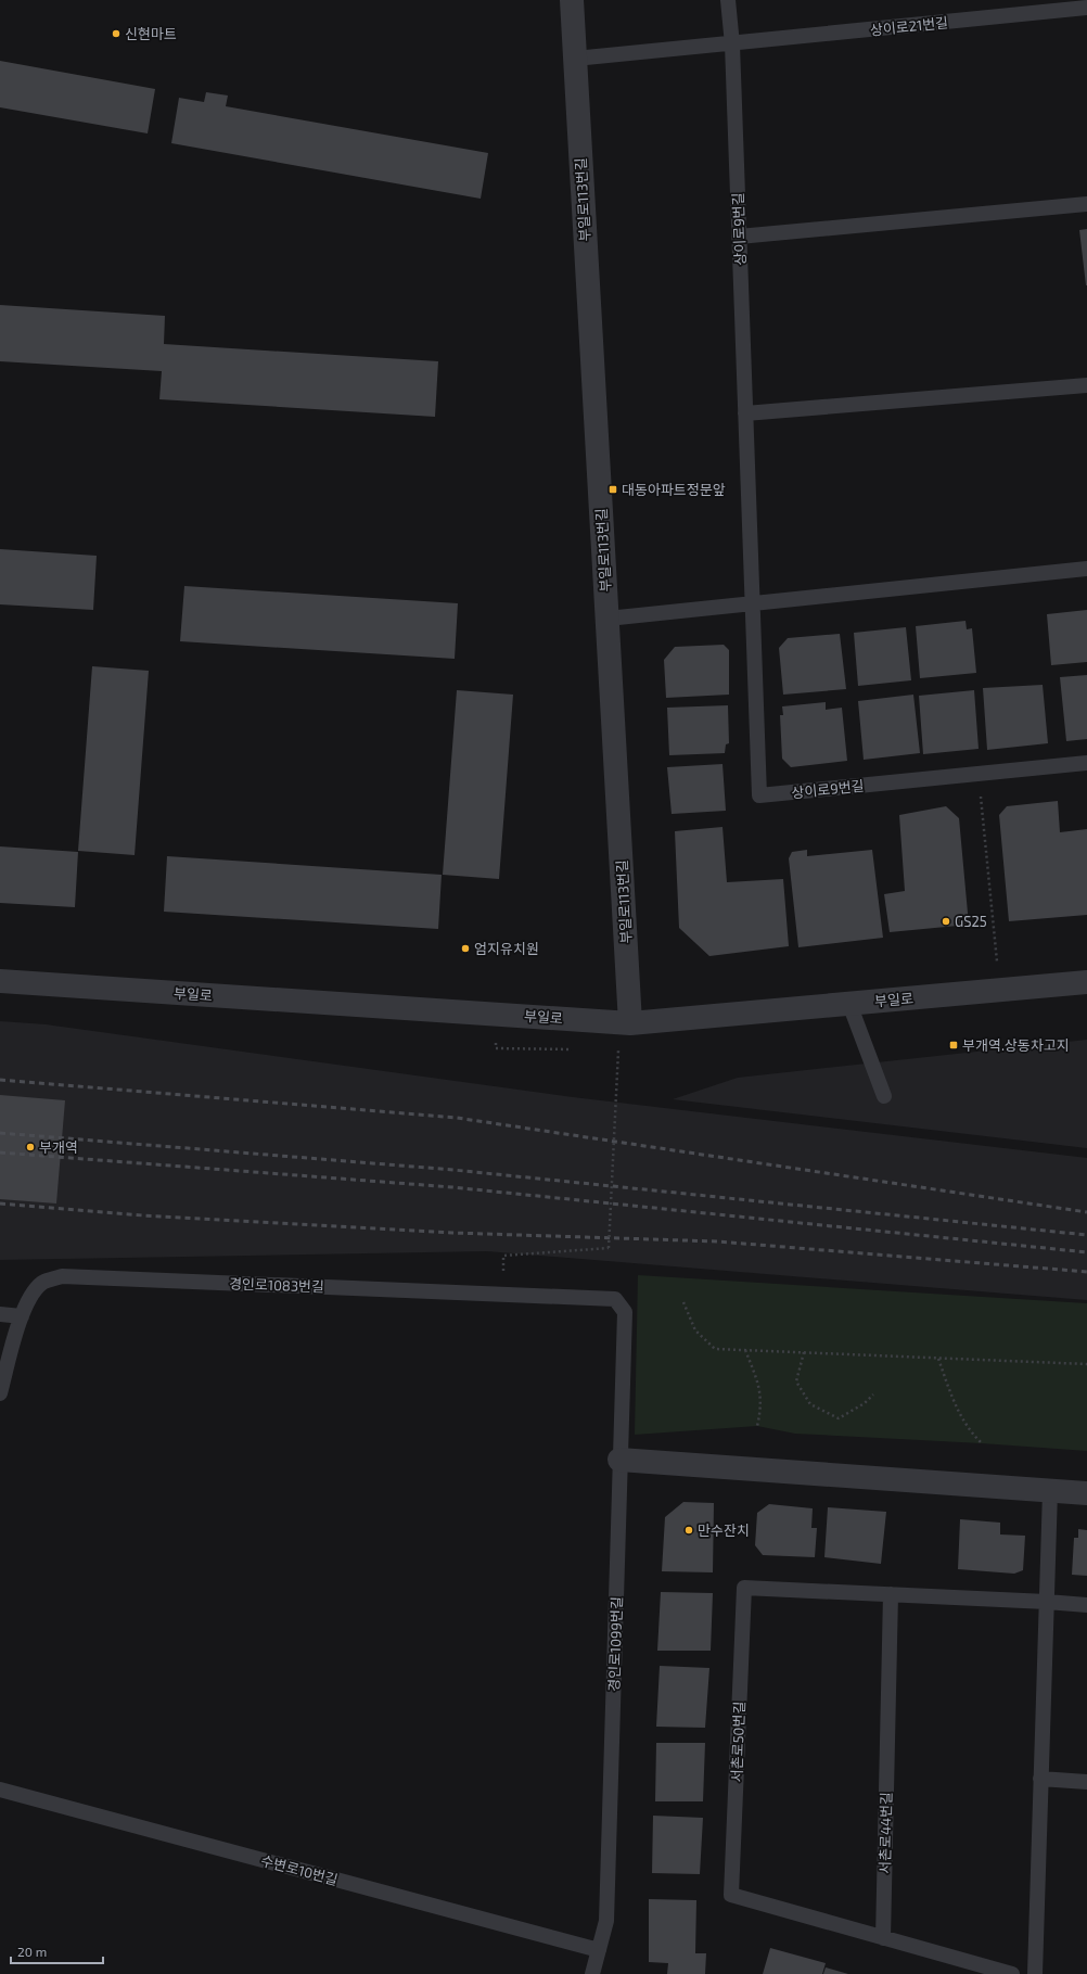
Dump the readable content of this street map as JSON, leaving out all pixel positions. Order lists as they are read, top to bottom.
{
  "streets": {
    "street": ["부일로113번길", "부일로"],
    "lane": [
      "상이로21번길",
      "상이로9번길",
      "경인로1083번길",
      "경인로1099번길",
      "서촌로50번길",
      "서촌로44번길",
      "수변로10번길"
    ]
  },
  "crossings": [
    ["상이로21번길", "부일로113번길"],
    ["상이로21번길", "상이로9번길"],
    ["부일로113번길", "부일로"],
    ["경인로1083번길", "경인로1099번길"],
    ["경인로1099번길", "수변로10번길"],
    ["서촌로50번길", "서촌로44번길"]
  ],
  "places": {
    "other": [
      "신현마트",
      "GS25",
      "엄지유치원",
      "부개역",
      "만수잔치"
    ],
    "transit": ["대동아파트정문앞", "부개역.상동차고지"]
  },
  "scale_bar": "20 m"
}
